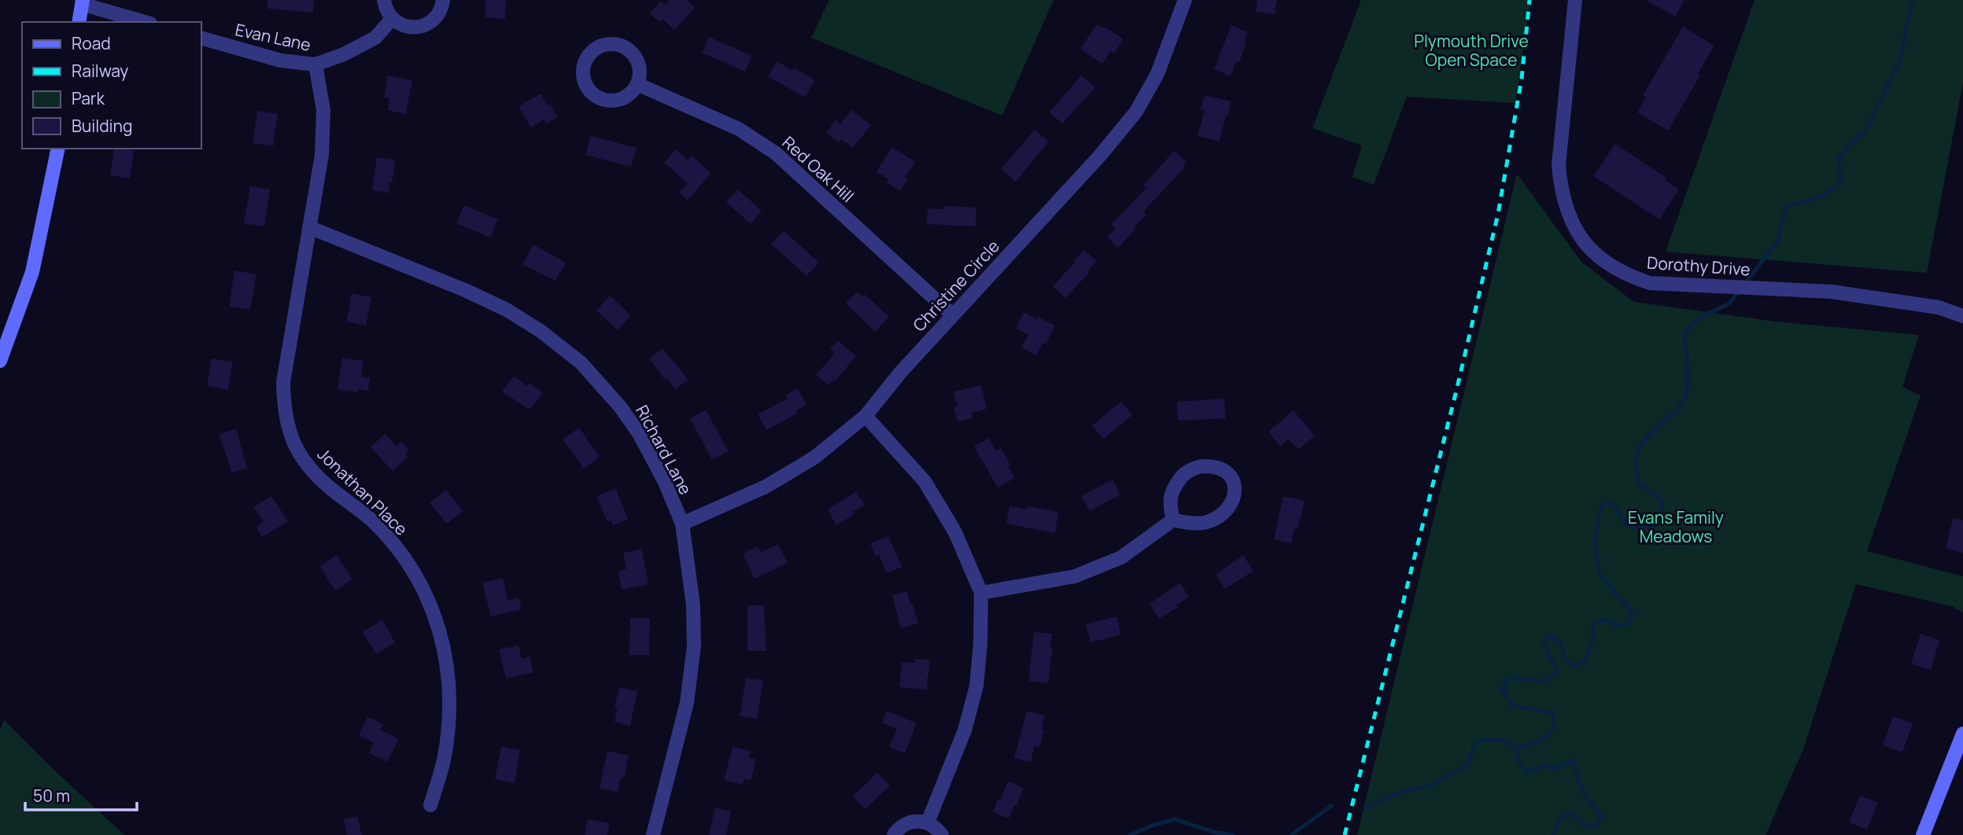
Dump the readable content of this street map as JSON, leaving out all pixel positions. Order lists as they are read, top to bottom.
{
  "streets": {
    "street": [
      "Evan Lane",
      "Red Oak Hill",
      "Dorothy Drive",
      "Christine Circle",
      "Richard Lane",
      "Jonathan Place"
    ]
  },
  "crossings": [
    ["Evan Lane", "Jonathan Place"],
    ["Red Oak Hill", "Christine Circle"],
    ["Christine Circle", "Richard Lane"],
    ["Richard Lane", "Jonathan Place"]
  ],
  "parks": ["Plymouth Drive Open Space", "Evans Family Meadows"],
  "legend": [
    "Road",
    "Railway",
    "Park",
    "Building"
  ],
  "scale_bar": "50 m"
}
